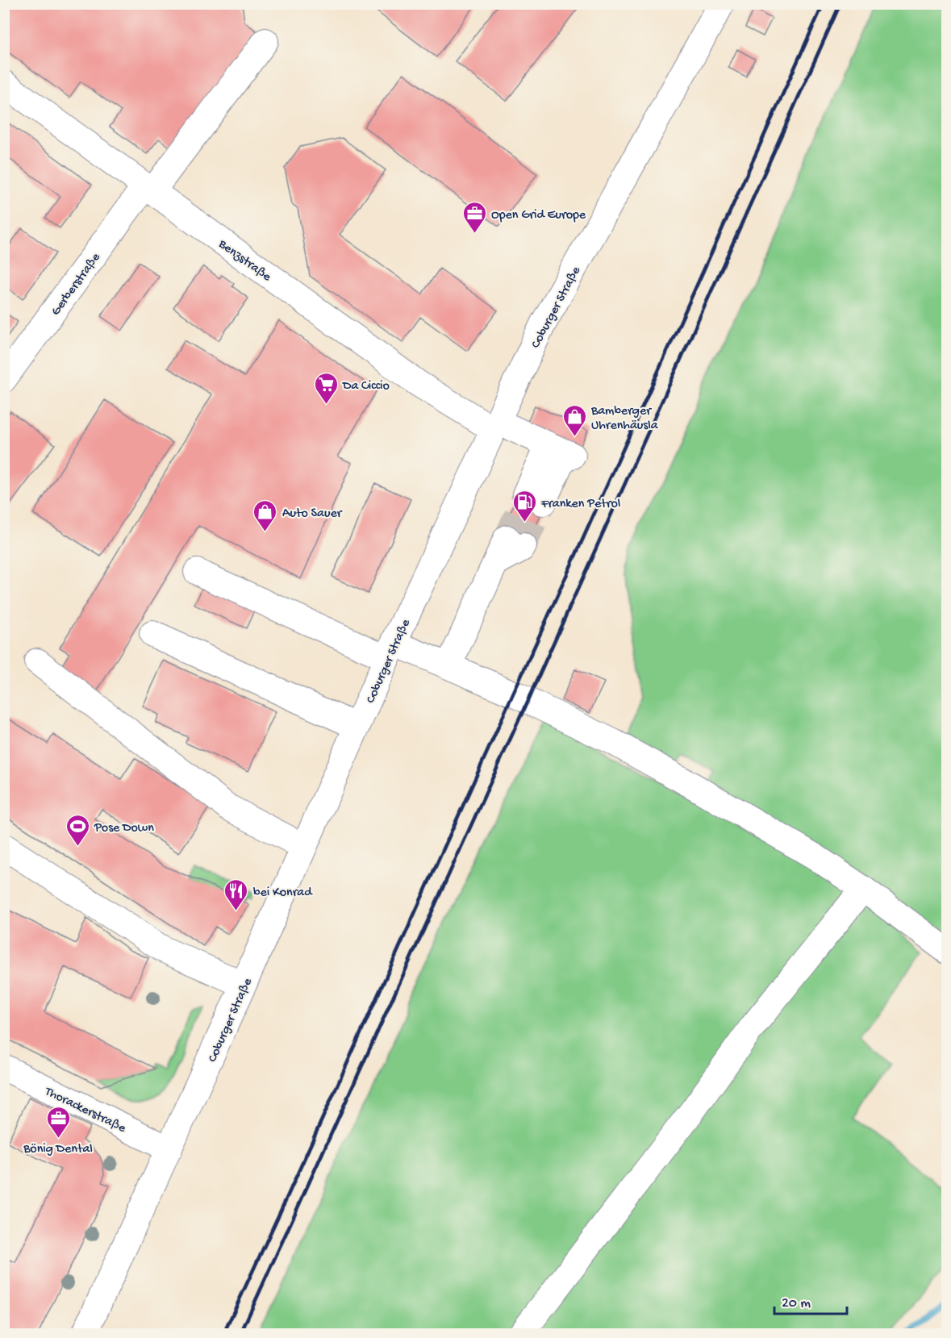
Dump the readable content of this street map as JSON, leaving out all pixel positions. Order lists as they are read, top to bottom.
{
  "streets": {
    "street": [
      "Benzstraße",
      "Gerberstraße",
      "Coburger Straße",
      "Thorackerstraße"
    ]
  },
  "crossings": [
    ["Benzstraße", "Gerberstraße"],
    ["Benzstraße", "Coburger Straße"],
    ["Coburger Straße", "Thorackerstraße"]
  ],
  "places": {
    "office": ["Open Grid Europe", "Bönig Dental"],
    "supermarket": ["Da Ciccio"],
    "shop": ["Bamberger Uhrenhäusla", "Auto Sauer"],
    "fuel station": ["Franken Petrol"],
    "sports": ["Pose Down"],
    "restaurant": ["bei Konrad"]
  },
  "scale_bar": "20 m"
}
